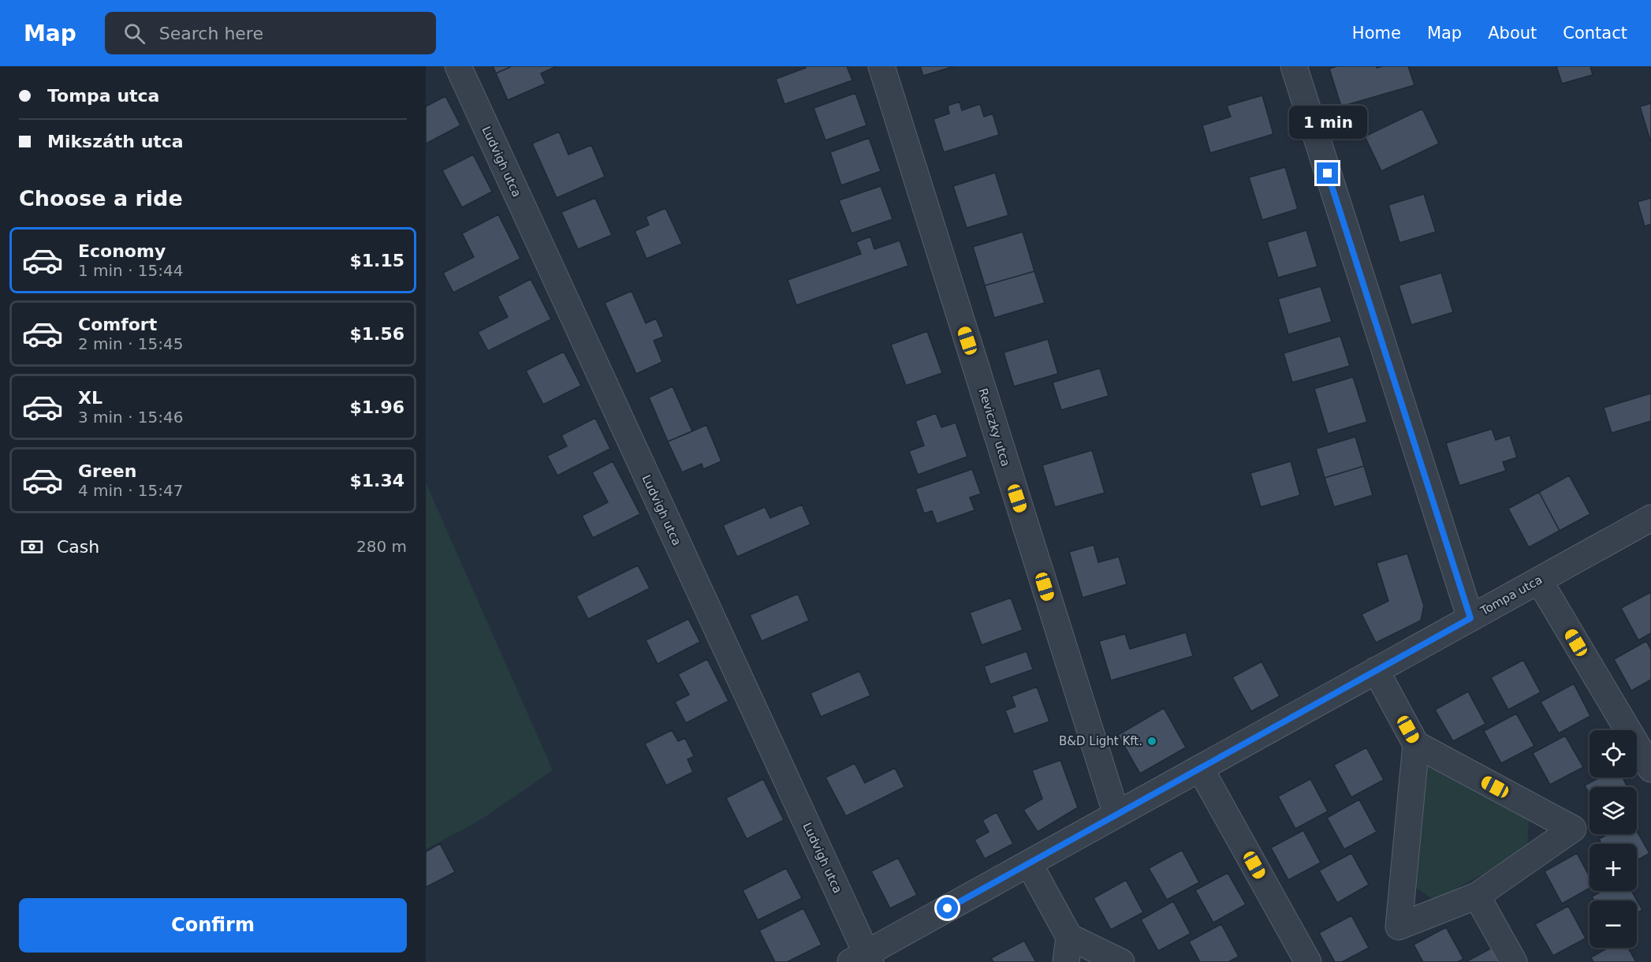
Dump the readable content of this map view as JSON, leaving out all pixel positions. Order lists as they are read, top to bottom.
{
  "streets": {
    "street": ["Ludvigh utca", "Reviczky utca", "Tompa utca"]
  },
  "crossings": [
    ["Ludvigh utca", "Tompa utca"],
    ["Reviczky utca", "Tompa utca"]
  ],
  "places": ["B&D Light Kft."],
  "page": {
    "header": "Map",
    "search": "Search here",
    "nav": [
      "Home",
      "Map",
      "About",
      "Contact"
    ],
    "banner": ["Tompa utca", "Mikszáth utca"],
    "bubble": "1 min",
    "heading": "Choose a ride",
    "list": [
      {
        "name": "Economy",
        "note": "1 min · 15:44",
        "value": "$1.15"
      },
      {
        "name": "Comfort",
        "note": "2 min · 15:45",
        "value": "$1.56"
      },
      {
        "name": "XL",
        "note": "3 min · 15:46",
        "value": "$1.96"
      },
      {
        "name": "Green",
        "note": "4 min · 15:47",
        "value": "$1.34"
      }
    ],
    "pay": ["Cash", "280 m"],
    "map_buttons": ["+", "−"],
    "buttons": "Confirm"
  }
}
